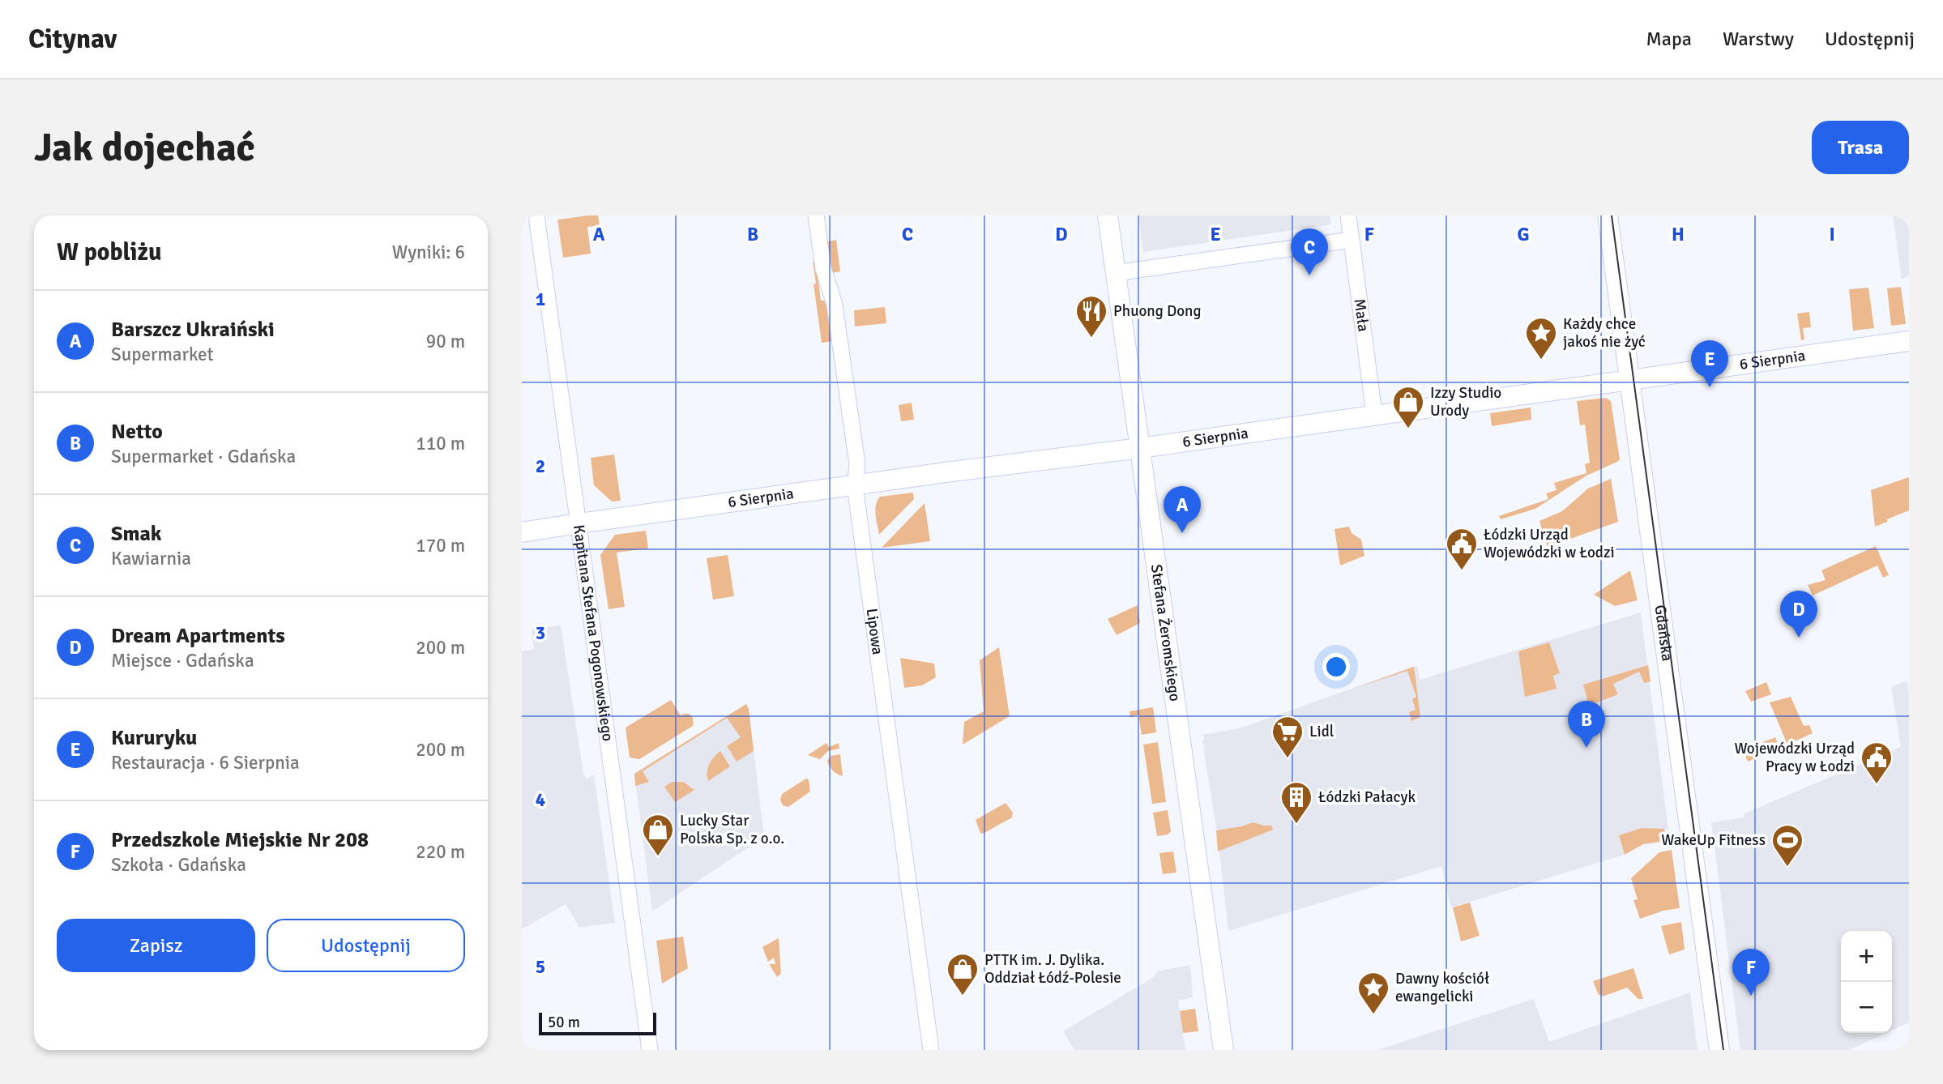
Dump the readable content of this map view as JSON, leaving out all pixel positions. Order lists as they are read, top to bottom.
{
  "streets": {
    "street": [
      "Mała",
      "6 Sierpnia",
      "Lipowa",
      "Kapitana Stefana Pogonowskiego",
      "Stefana Żeromskiego",
      "Gdańska"
    ]
  },
  "crossings": [
    ["Mała", "6 Sierpnia"],
    ["6 Sierpnia", "Lipowa"],
    ["6 Sierpnia", "Kapitana Stefana Pogonowskiego"],
    ["6 Sierpnia", "Stefana Żeromskiego"],
    ["6 Sierpnia", "Gdańska"]
  ],
  "places": {
    "restaurant": ["Phuong Dong"],
    "place": ["Każdy chce jakoś nie żyć", "Dawny kościół ewangelicki"],
    "shop": ["Izzy Studio Urody", "Lucky Star Polska Sp. z o.o.", "PTTK im. J. Dylika. Oddział Łódź-Polesie"],
    "public building": ["Łódzki Urząd Wojewódzki w Łodzi", "Wojewódzki Urząd Pracy w Łodzi"],
    "supermarket": ["Lidl"],
    "building": ["Łódzki Pałacyk"],
    "sports": ["WakeUp Fitness"]
  },
  "scale_bar": "50 m",
  "page": {
    "header": "Citynav",
    "nav": ["Mapa", "Warstwy", "Udostępnij"],
    "buttons": [
      "Trasa",
      ["Zapisz", "Udostępnij"]
    ],
    "title": "Jak dojechać",
    "heading": ["W pobliżu", "Wyniki: 6"],
    "pins": [
      "C",
      "E",
      "A",
      "D",
      "B",
      "F"
    ],
    "list": [
      {
        "mark": "A",
        "name": "Barszcz Ukraiński",
        "note": "Supermarket",
        "value": "90 m"
      },
      {
        "mark": "B",
        "name": "Netto",
        "note": "Supermarket · Gdańska",
        "value": "110 m"
      },
      {
        "mark": "C",
        "name": "Smak",
        "note": "Kawiarnia",
        "value": "170 m"
      },
      {
        "mark": "D",
        "name": "Dream Apartments",
        "note": "Miejsce · Gdańska",
        "value": "200 m"
      },
      {
        "mark": "E",
        "name": "Kururyku",
        "note": "Restauracja · 6 Sierpnia",
        "value": "200 m"
      },
      {
        "mark": "F",
        "name": "Przedszkole Miejskie Nr 208",
        "note": "Szkoła · Gdańska",
        "value": "220 m"
      }
    ],
    "map_buttons": ["+", "−"],
    "scale": "50 m"
  },
  "grid": {
    "columns": [
      "A",
      "B",
      "C",
      "D",
      "E",
      "F",
      "G",
      "H",
      "I"
    ],
    "rows": [
      "1",
      "2",
      "3",
      "4",
      "5"
    ]
  }
}
